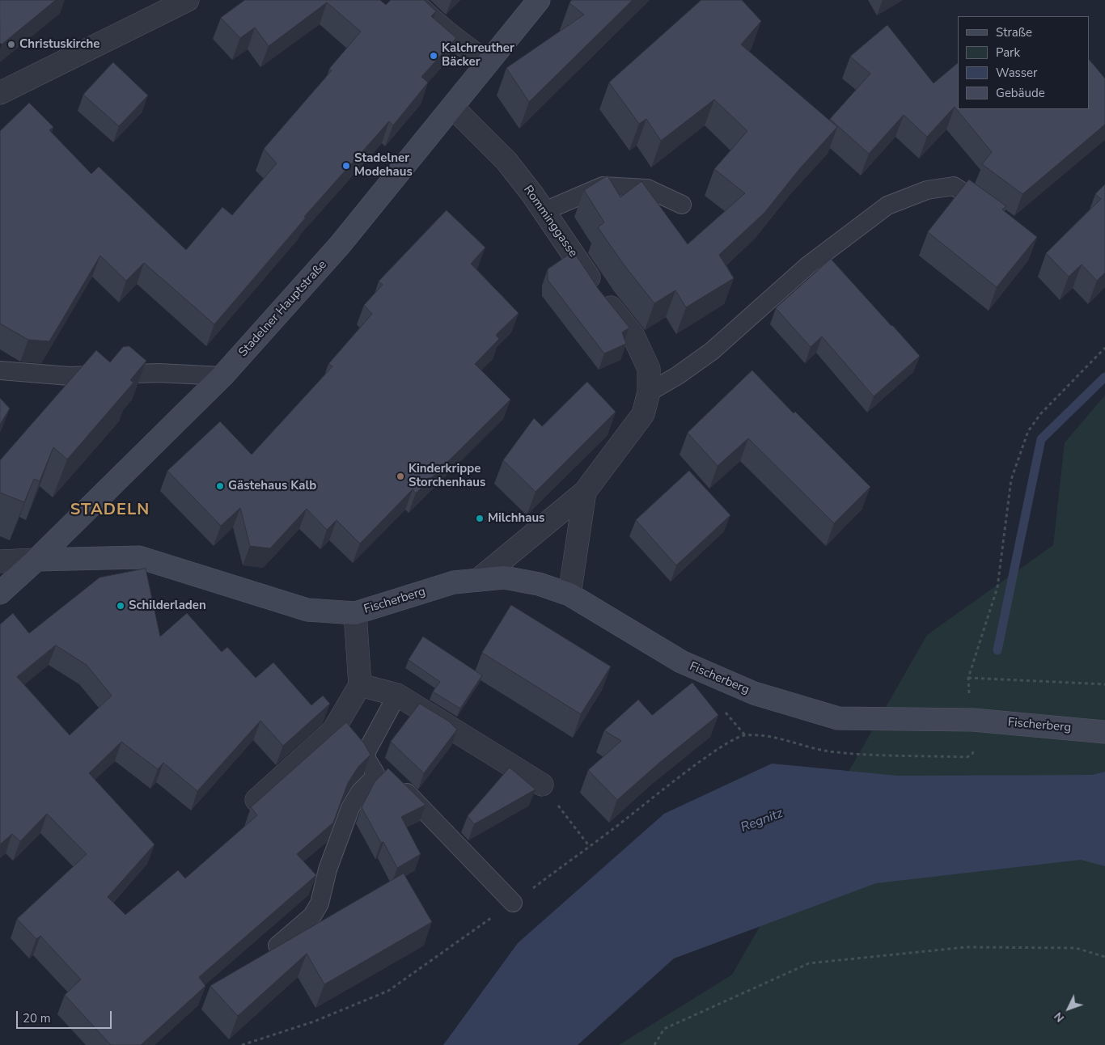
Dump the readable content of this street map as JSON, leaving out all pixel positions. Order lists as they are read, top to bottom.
{
  "streets": {
    "main road": ["Stadelner Hauptstraße", "Fischerberg"],
    "street": ["Romminggasse"]
  },
  "crossings": [
    ["Romminggasse", "Stadelner Hauptstraße"],
    ["Romminggasse", "Fischerberg"],
    ["Stadelner Hauptstraße", "Fischerberg"]
  ],
  "districts": ["STADELN"],
  "water": ["Regnitz"],
  "places": [
    "Christuskirche",
    "Kalchreuther Bäcker",
    "Stadelner Modehaus",
    "Kinderkrippe Storchenhaus",
    "Gästehaus Kalb",
    "Milchhaus",
    "Schilderladen"
  ],
  "legend": [
    "Straße",
    "Park",
    "Wasser",
    "Gebäude"
  ],
  "scale_bar": "20 m",
  "north": "bottom left"
}
